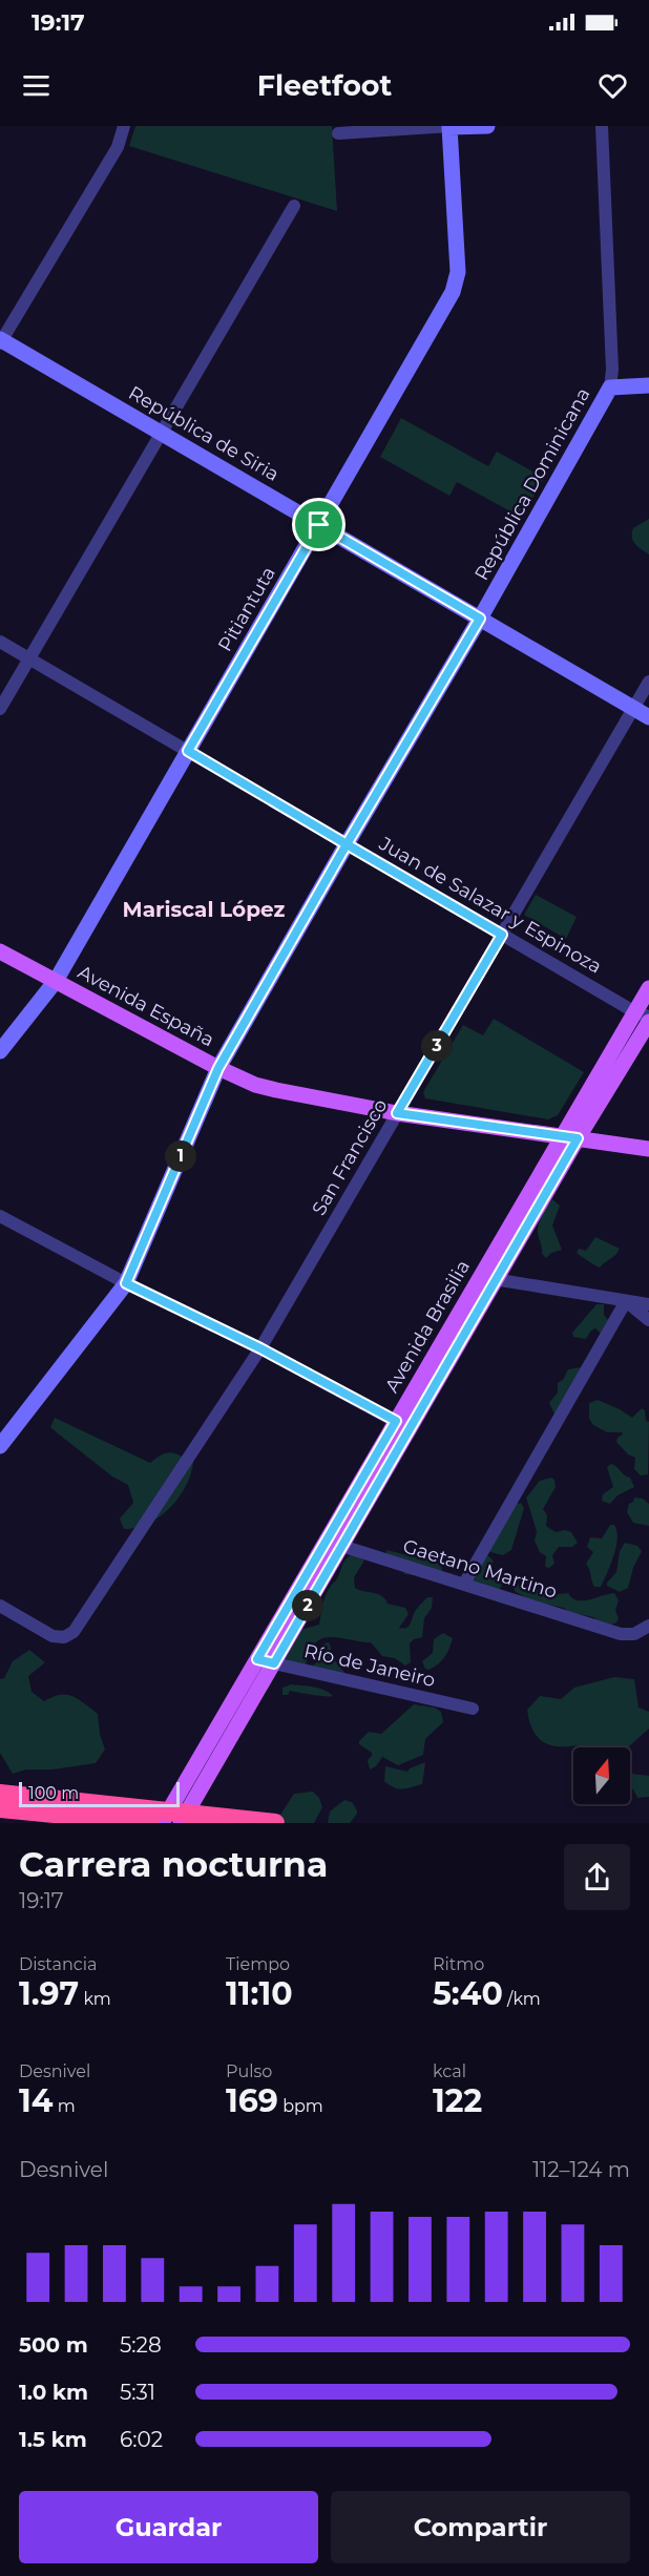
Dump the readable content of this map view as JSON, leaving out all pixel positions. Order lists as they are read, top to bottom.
{
  "streets": {
    "main road": ["Avenida España", "Avenida Brasilia"],
    "street": [
      "República de Siria",
      "República Dominicana",
      "Pitiantuta",
      "Juan de Salazar y Espinoza",
      "San Francisco",
      "Gaetano Martino",
      "Río de Janeiro"
    ]
  },
  "crossings": [
    ["República de Siria", "República Dominicana"],
    ["República de Siria", "Pitiantuta"],
    ["República de Siria", "San Francisco"],
    ["República Dominicana", "Juan de Salazar y Espinoza"],
    ["República Dominicana", "Avenida España"],
    ["Pitiantuta", "Juan de Salazar y Espinoza"],
    ["Pitiantuta", "Avenida España"],
    ["Juan de Salazar y Espinoza", "San Francisco"],
    ["Juan de Salazar y Espinoza", "Avenida Brasilia"],
    ["Avenida España", "San Francisco"],
    ["Avenida España", "Avenida Brasilia"],
    ["Avenida Brasilia", "Gaetano Martino"],
    ["Avenida Brasilia", "Río de Janeiro"]
  ],
  "districts": ["Mariscal López"],
  "scale_bar": "100 m",
  "north": "top",
  "page": {
    "status": "19:17",
    "header": "Fleetfoot",
    "pins": ["3", "1", "2"],
    "scale": "100 m",
    "heading": ["Carrera nocturna", "19:17"],
    "stats": [
      ["Distancia", "1.97 km"],
      ["Tiempo", "11:10"],
      ["Ritmo", "5:40 /km"],
      ["Desnivel", "14 m"],
      ["Pulso", "169 bpm"],
      ["kcal", "122"]
    ],
    "chart": ["Desnivel", "112–124 m"],
    "list": [
      {
        "name": "500 m",
        "note": "5:28"
      },
      {
        "name": "1.0 km",
        "note": "5:31"
      },
      {
        "name": "1.5 km",
        "note": "6:02"
      }
    ],
    "buttons": ["Guardar", "Compartir"]
  }
}
